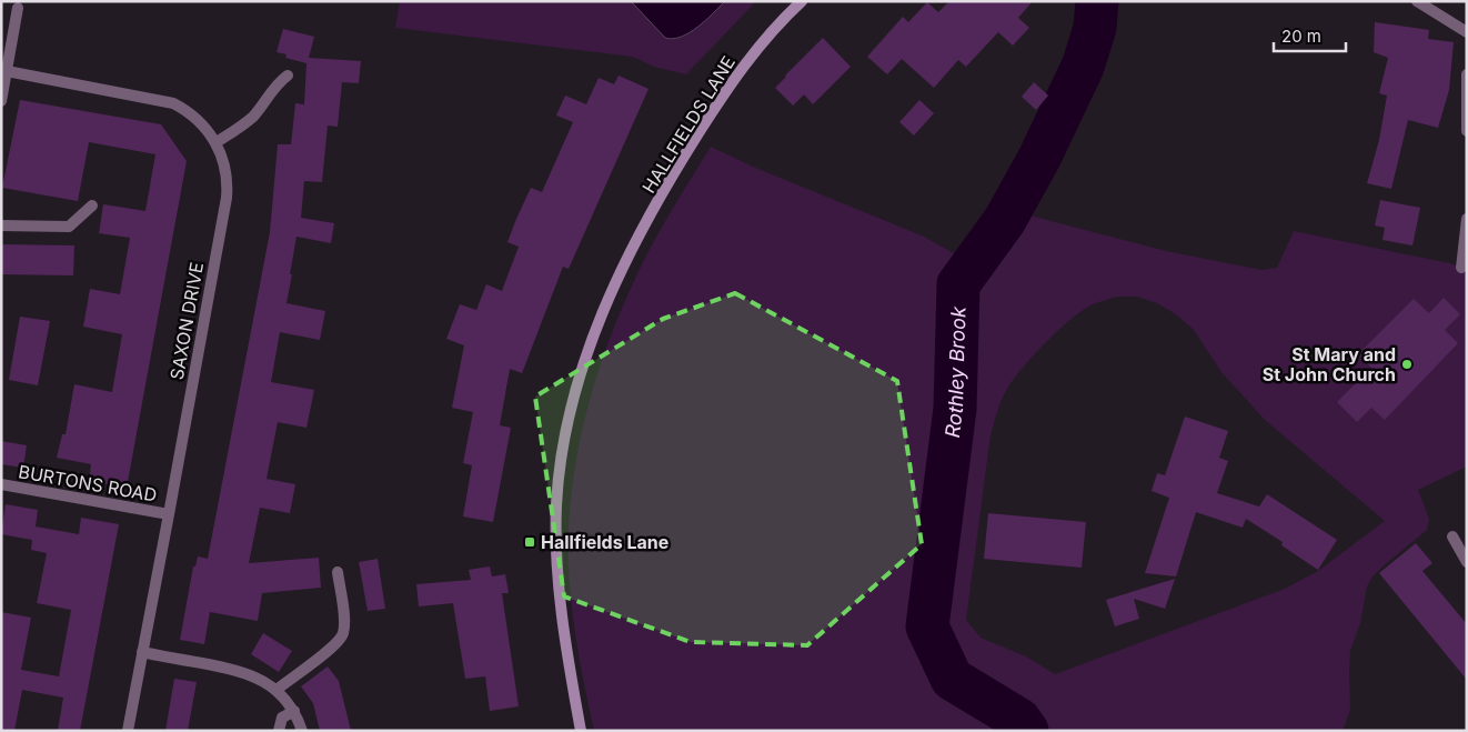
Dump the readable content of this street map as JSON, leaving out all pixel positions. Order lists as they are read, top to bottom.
{
  "streets": {
    "street": ["HALLFIELDS LANE", "SAXON DRIVE", "BURTONS ROAD"]
  },
  "crossings": [
    ["SAXON DRIVE", "BURTONS ROAD"]
  ],
  "water": ["Rothley Brook"],
  "places": {
    "other": ["St Mary and St John Church"],
    "transit": ["Hallfields Lane"]
  },
  "scale_bar": "20 m"
}
